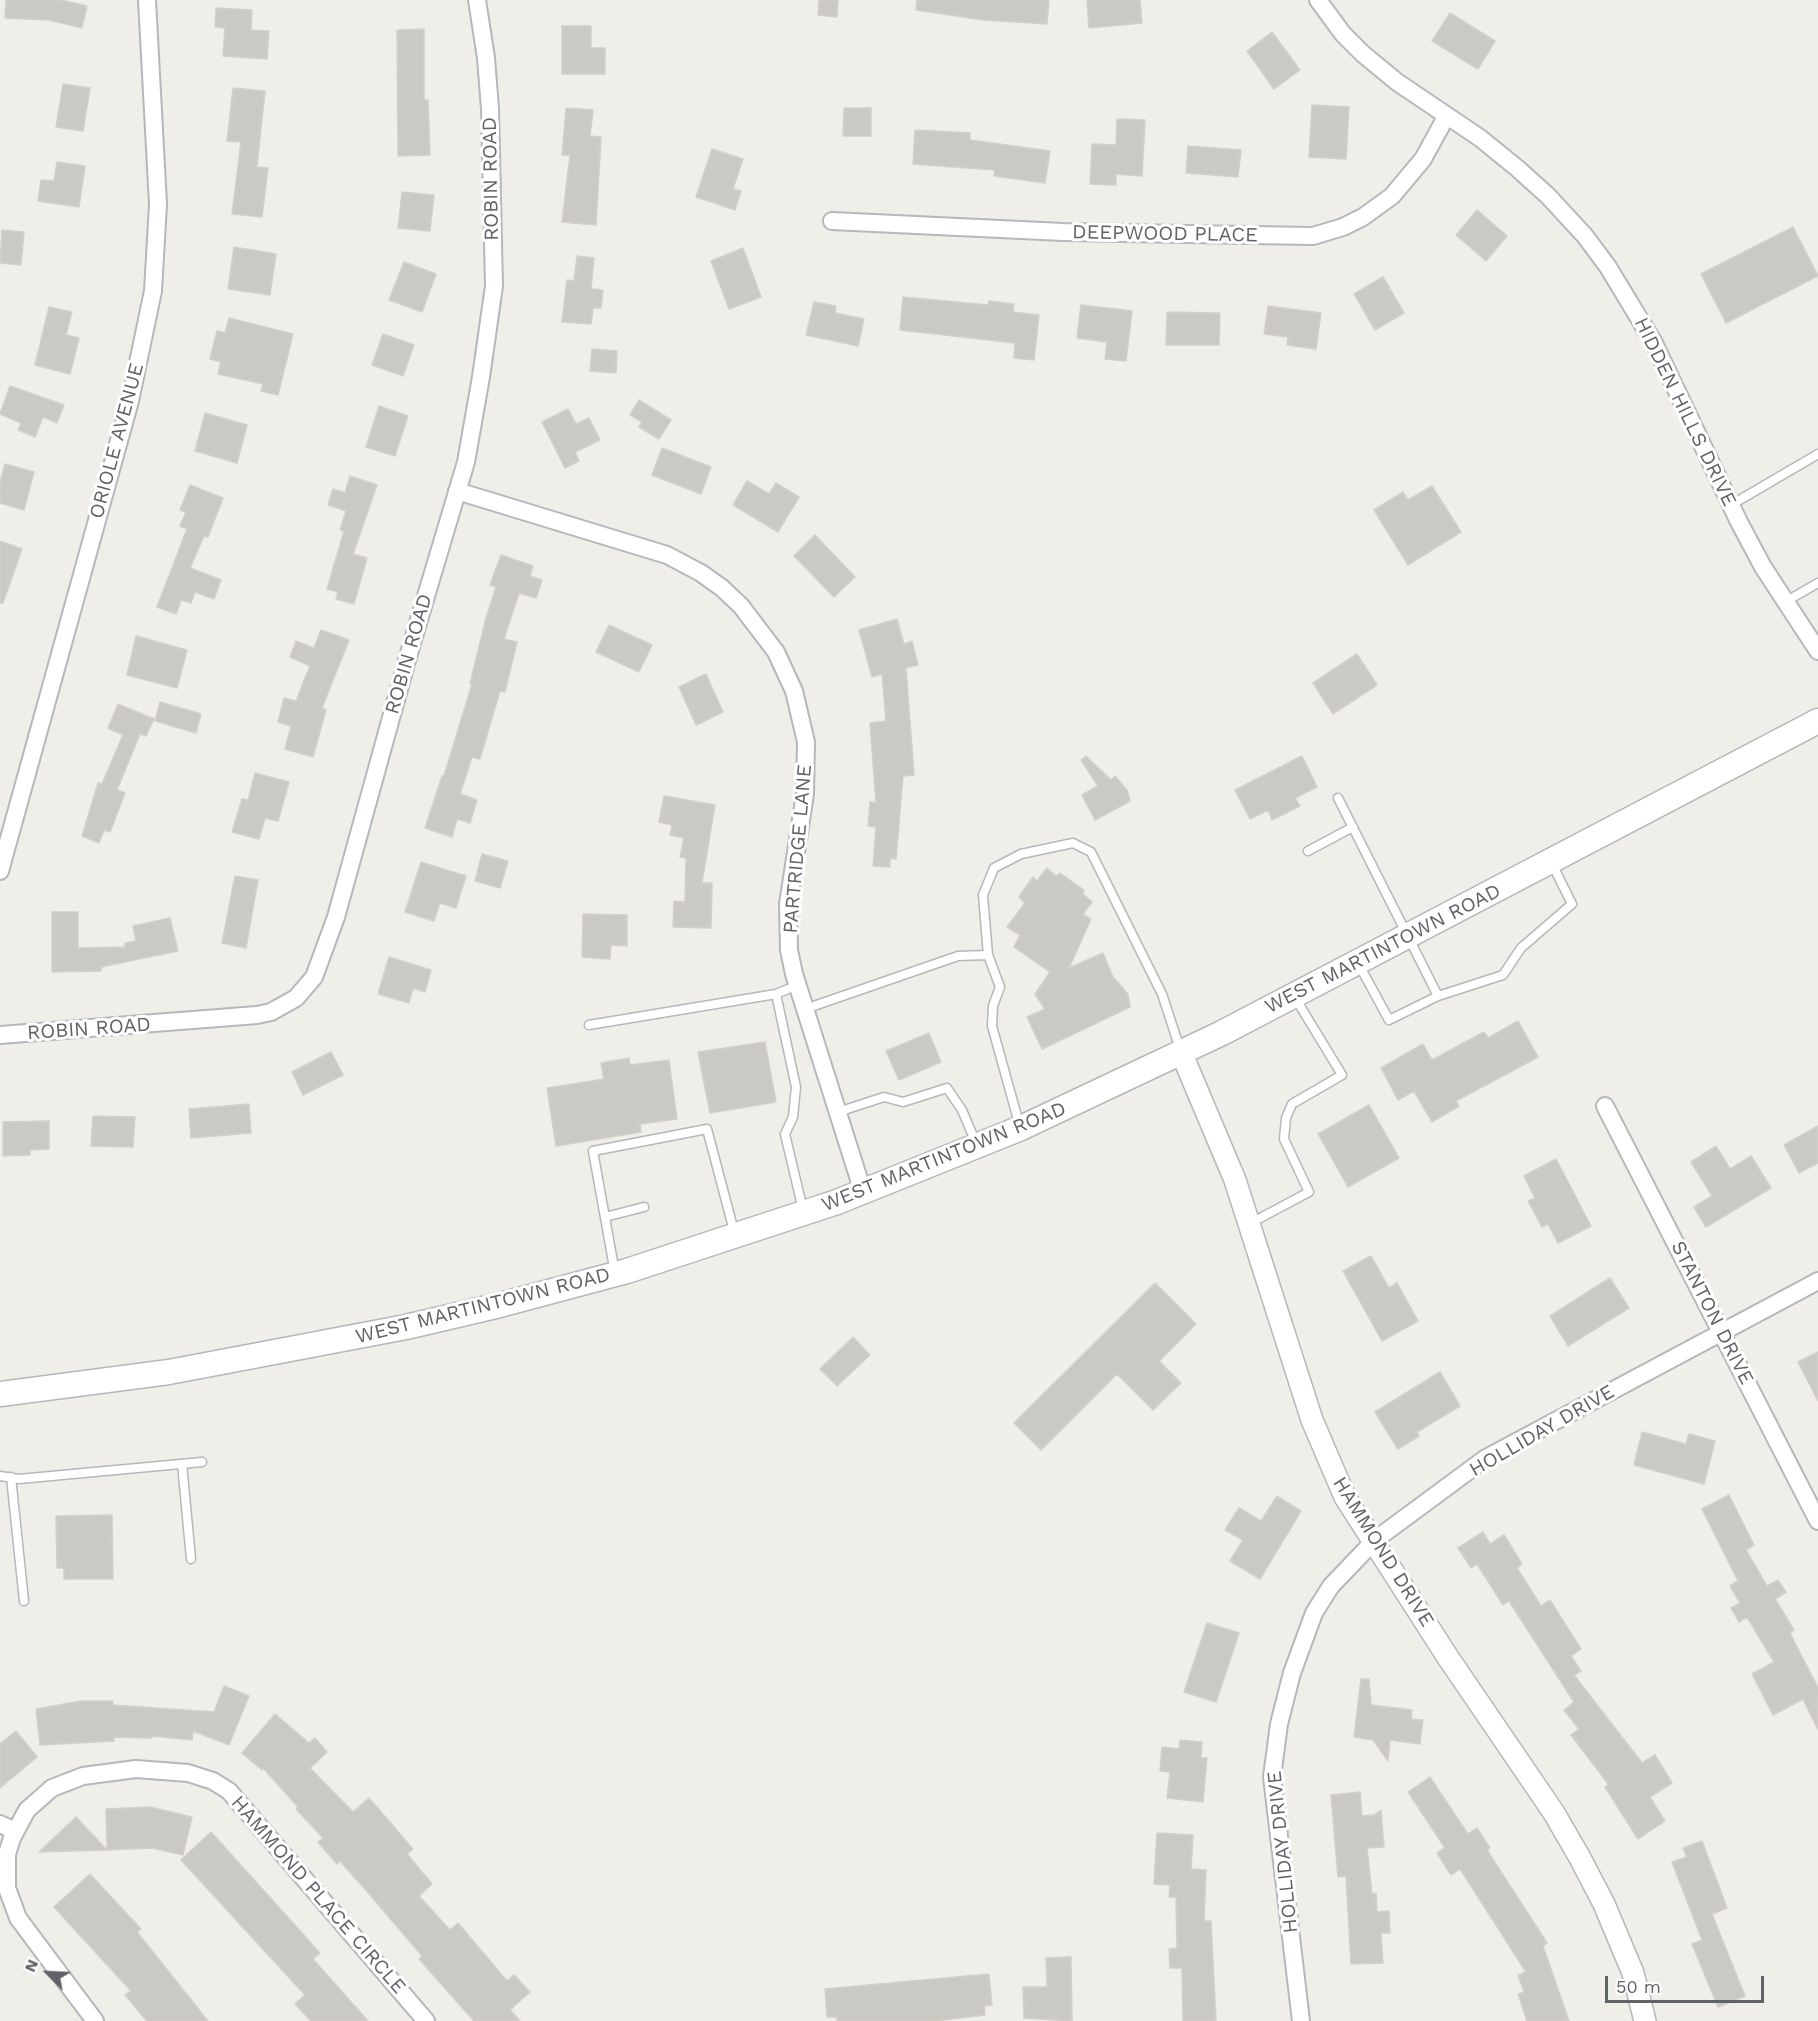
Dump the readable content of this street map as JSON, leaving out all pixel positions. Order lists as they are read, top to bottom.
{
  "streets": {
    "main road": ["WEST MARTINTOWN ROAD"],
    "street": [
      "ROBIN ROAD",
      "DEEPWOOD PLACE",
      "HIDDEN HILLS DRIVE",
      "ORIOLE AVENUE",
      "PARTRIDGE LANE",
      "STANTON DRIVE",
      "HOLLIDAY DRIVE",
      "HAMMOND DRIVE",
      "HAMMOND PLACE CIRCLE"
    ]
  },
  "crossings": [
    ["ROBIN ROAD", "PARTRIDGE LANE"],
    ["DEEPWOOD PLACE", "HIDDEN HILLS DRIVE"],
    ["PARTRIDGE LANE", "WEST MARTINTOWN ROAD"],
    ["WEST MARTINTOWN ROAD", "HAMMOND DRIVE"],
    ["STANTON DRIVE", "HOLLIDAY DRIVE"],
    ["HOLLIDAY DRIVE", "HAMMOND DRIVE"]
  ],
  "scale_bar": "50 m",
  "north": "top left"
}
